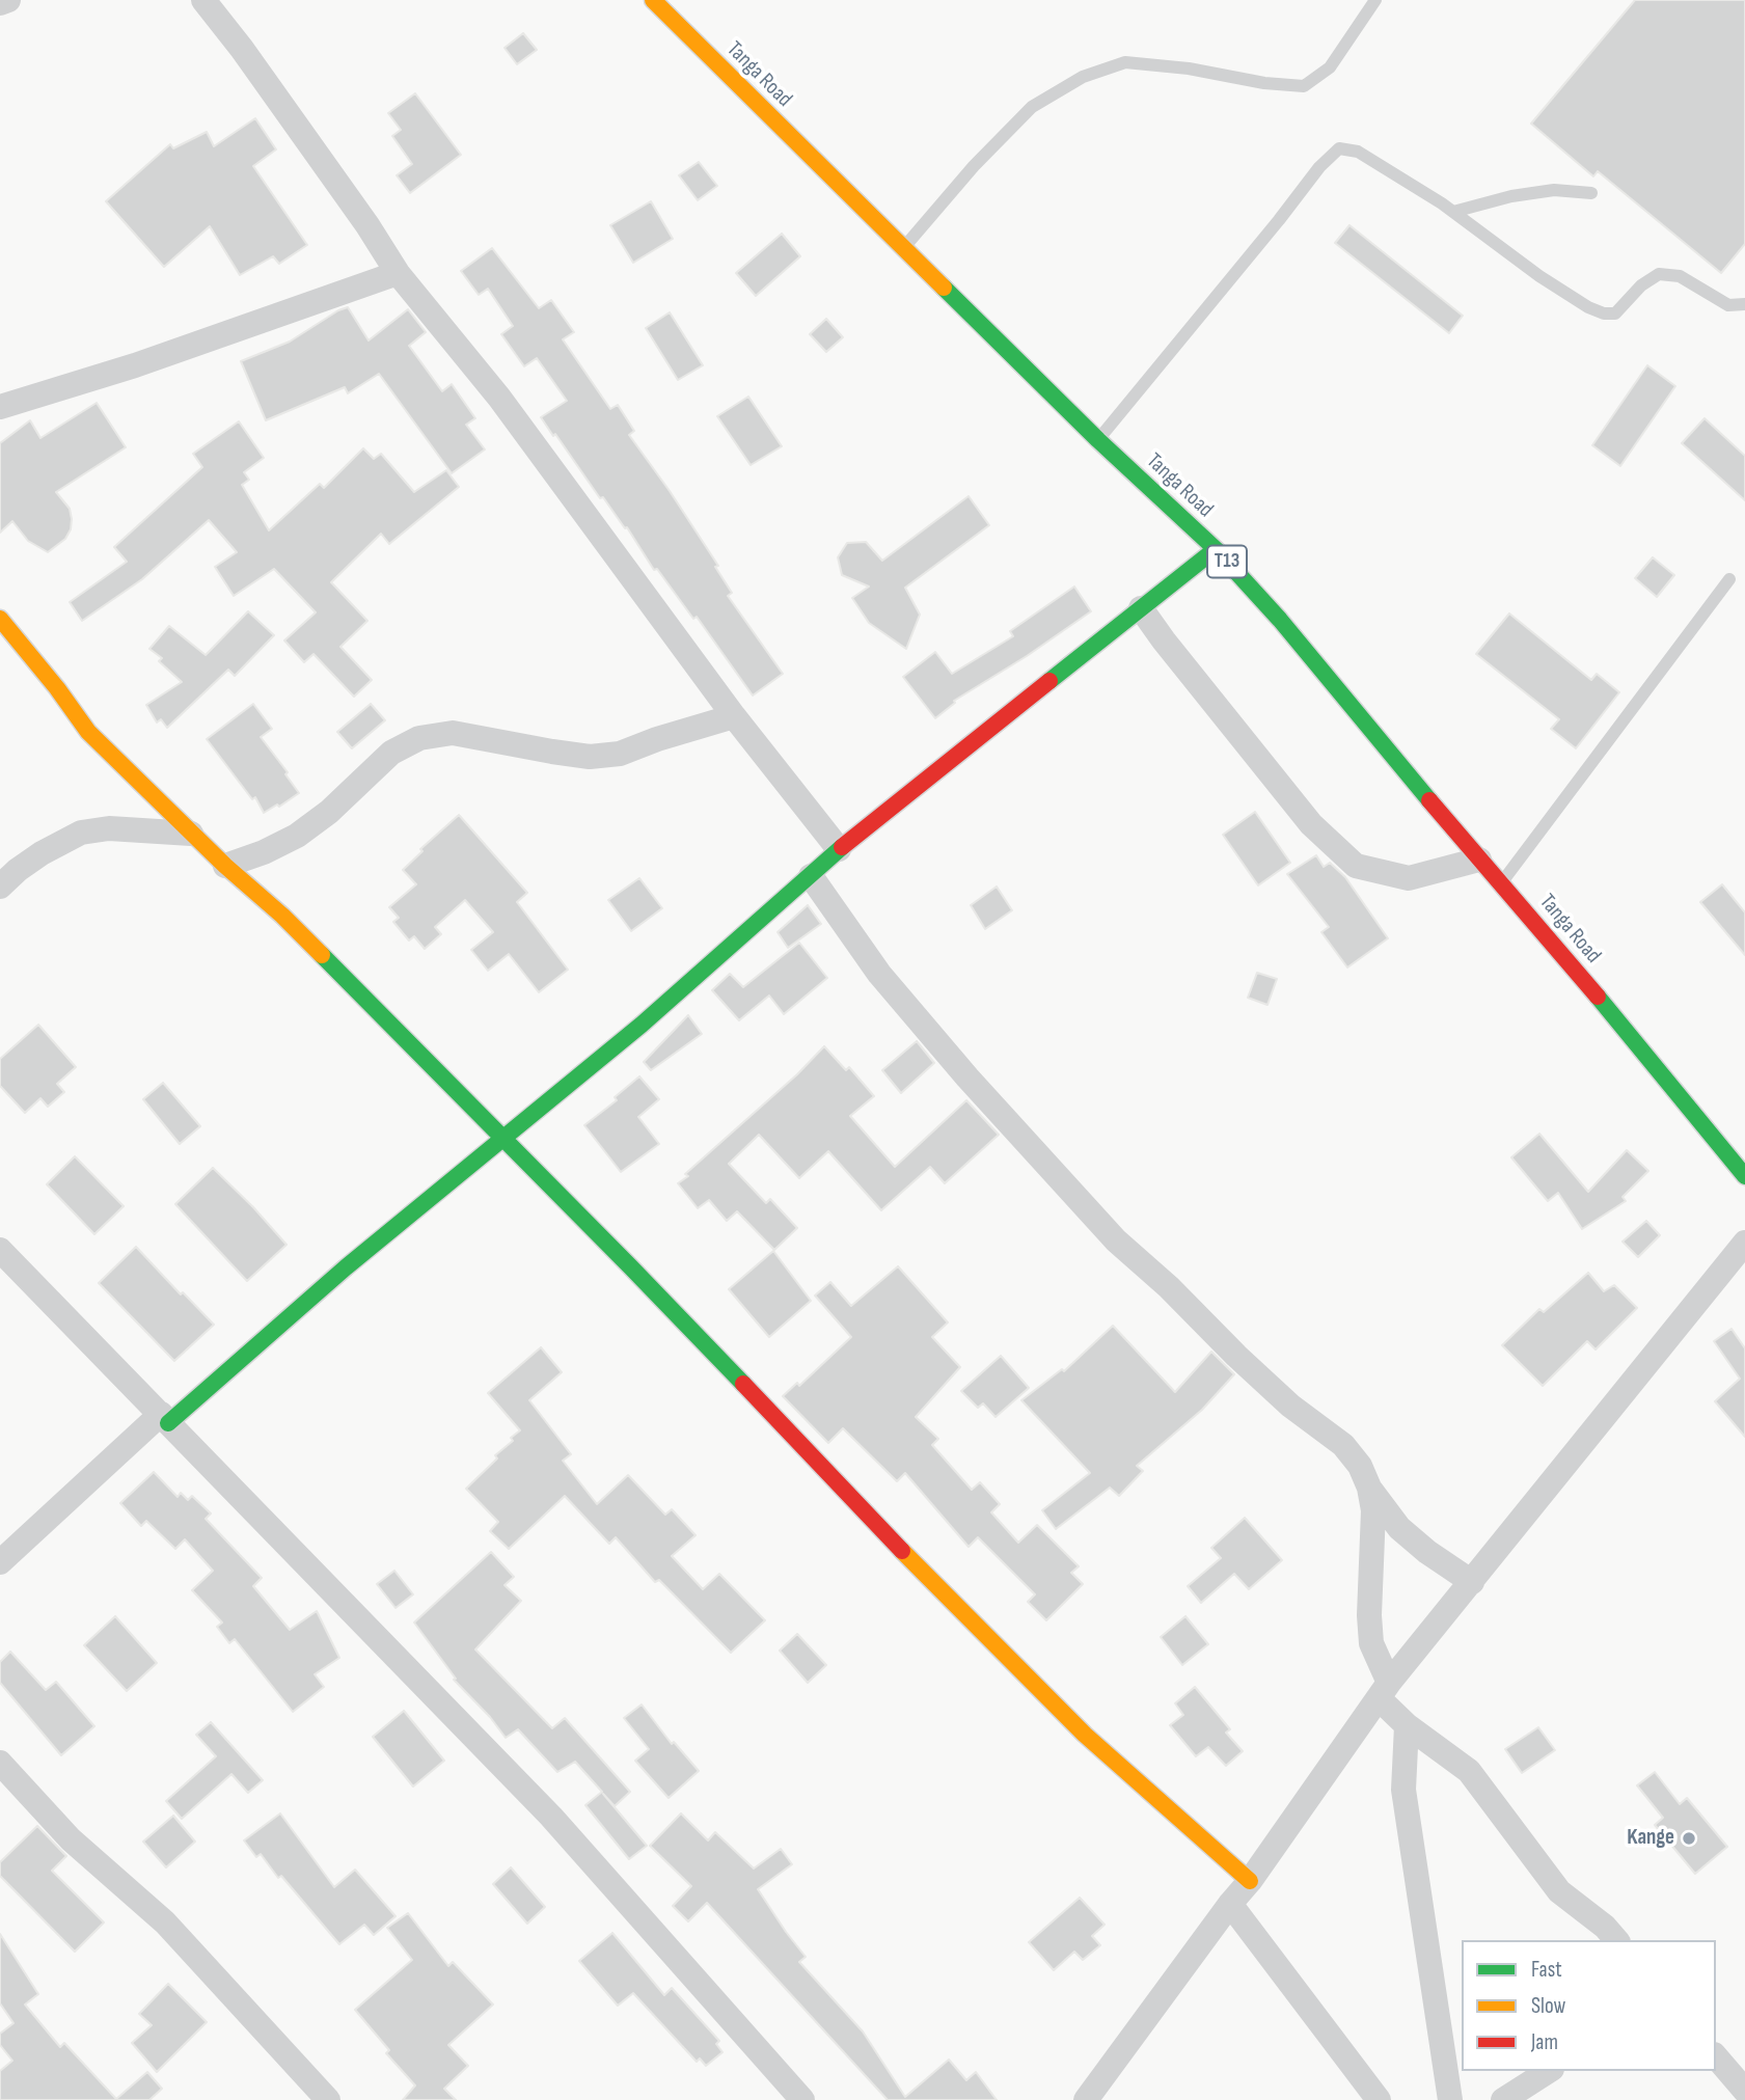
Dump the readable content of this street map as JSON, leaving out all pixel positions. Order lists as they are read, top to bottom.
{
  "streets": {
    "main road": ["Tanga Road", "T13"]
  },
  "places": ["Kange"],
  "legend": ["Fast", "Slow", "Jam"]
}
